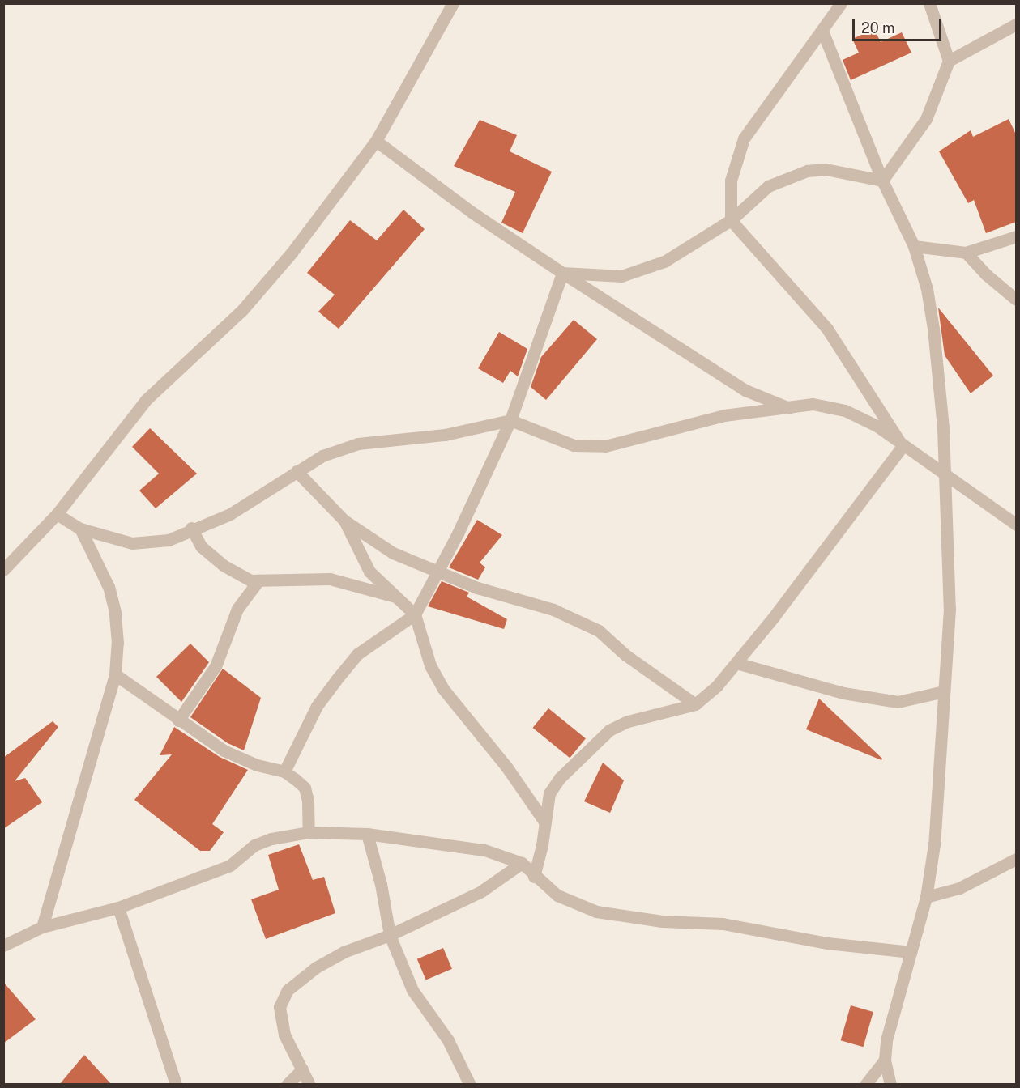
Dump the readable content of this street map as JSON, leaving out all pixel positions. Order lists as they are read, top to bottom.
{
  "scale_bar": "20 m"
}
